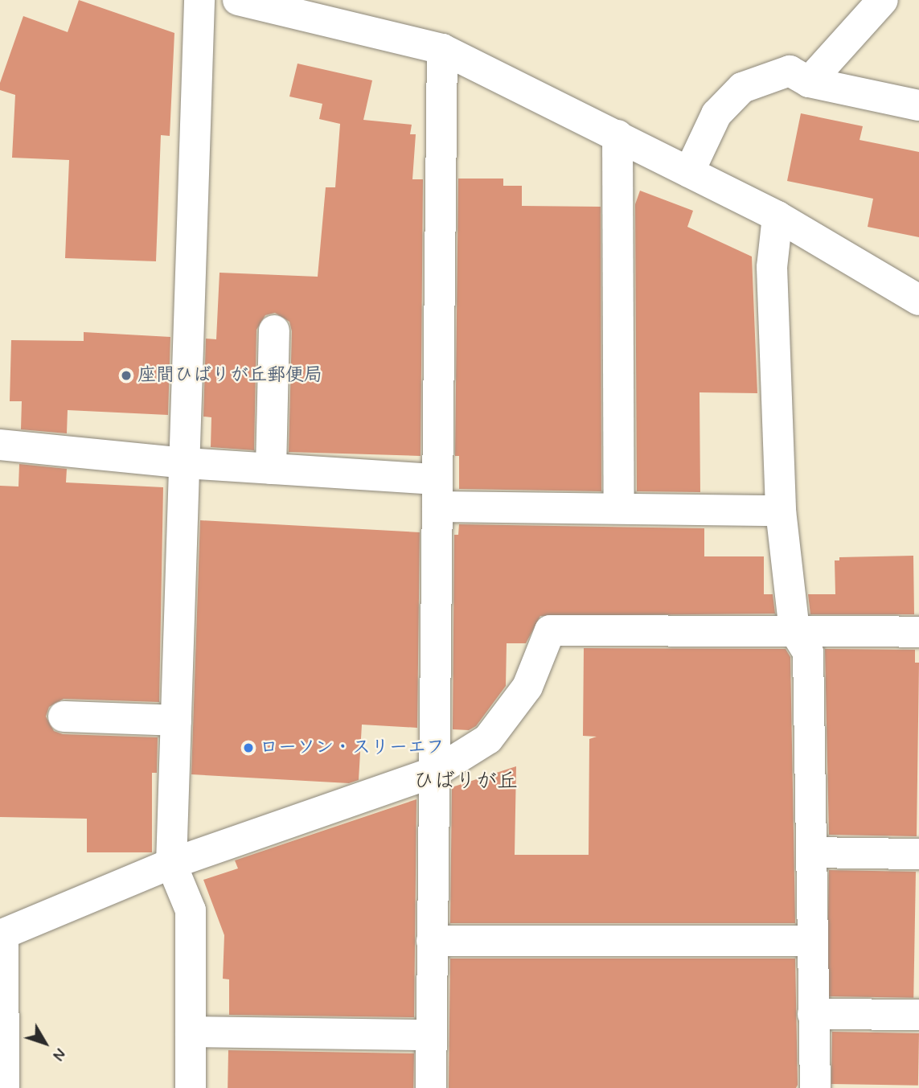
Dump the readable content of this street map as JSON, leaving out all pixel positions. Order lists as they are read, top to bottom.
{
  "districts": ["ひばりが丘"],
  "places": ["座間ひばりが丘郵便局", "ローソン・スリーエフ"],
  "north": "bottom right"
}
